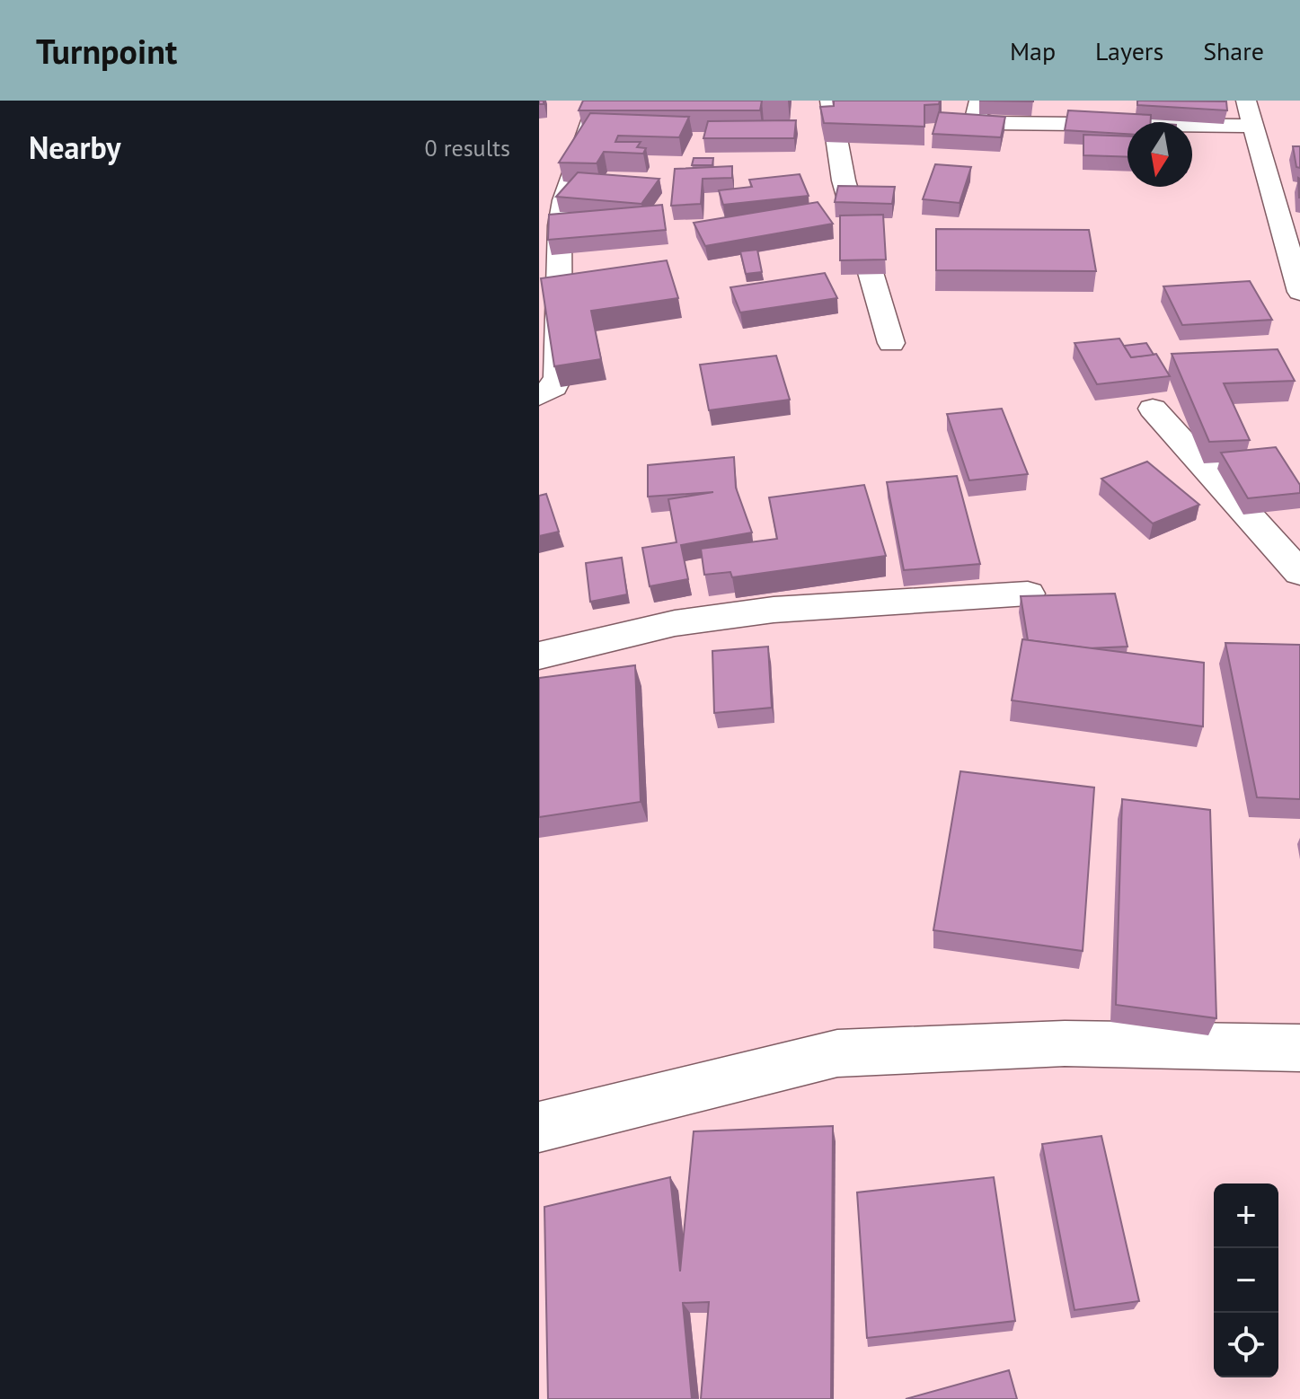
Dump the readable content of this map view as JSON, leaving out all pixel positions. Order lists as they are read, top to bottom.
{
  "north": "bottom",
  "page": {
    "header": "Turnpoint",
    "nav": ["Map", "Layers", "Share"],
    "heading": ["Nearby", "0 results"],
    "map_buttons": ["+", "−"]
  }
}
